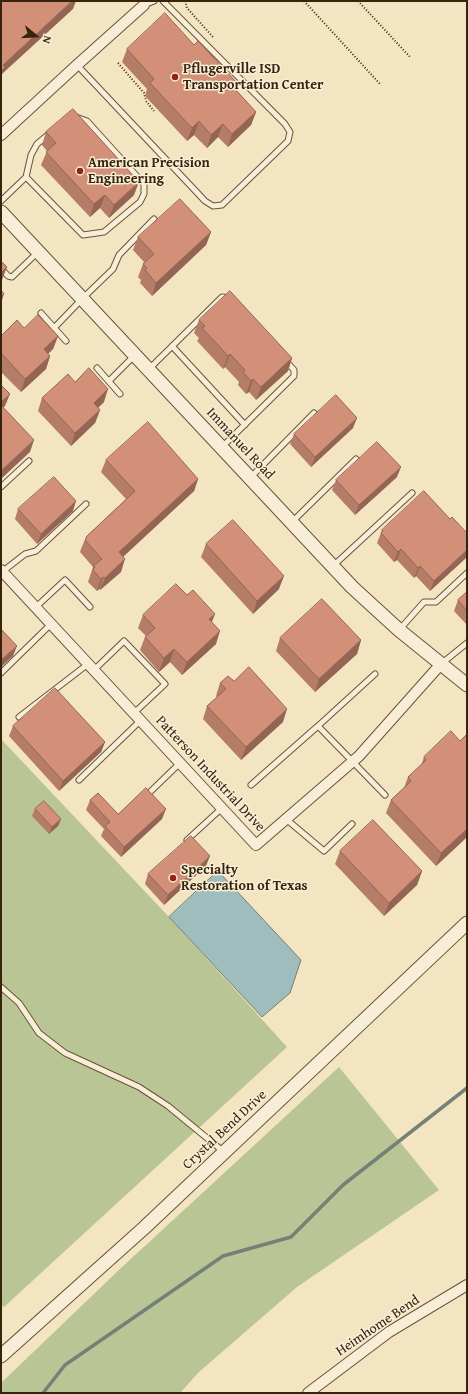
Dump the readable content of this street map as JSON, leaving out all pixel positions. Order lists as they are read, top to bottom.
{
  "streets": {
    "street": [
      "Immanuel Road",
      "Patterson Industrial Drive",
      "Crystal Bend Drive",
      "Heimhome Bend"
    ]
  },
  "crossings": [
    ["Immanuel Road", "Patterson Industrial Drive"]
  ],
  "places": ["Pflugerville ISD Transportation Center", "American Precision Engineering", "Specialty Restoration of Texas"],
  "north": "right"
}
